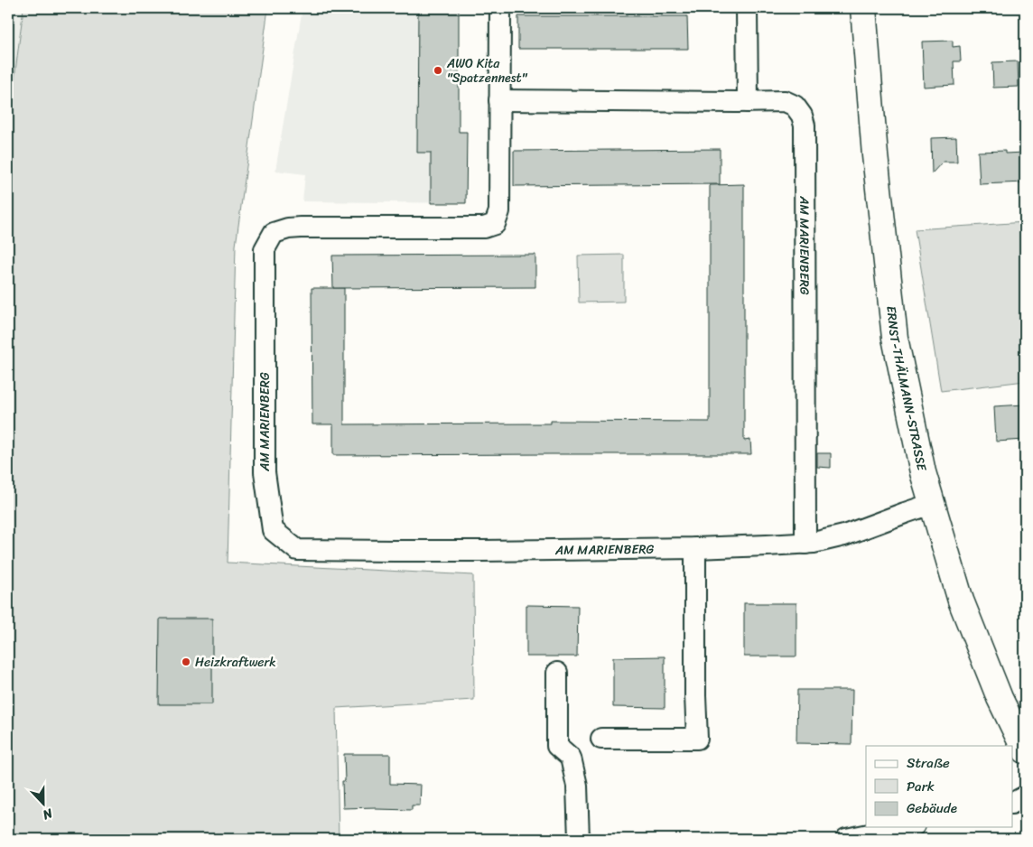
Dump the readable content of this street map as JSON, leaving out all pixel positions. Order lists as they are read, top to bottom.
{
  "streets": {
    "main road": ["ERNST-THÄLMANN-STRASSE"],
    "street": ["AM MARIENBERG"]
  },
  "crossings": [
    ["AM MARIENBERG", "ERNST-THÄLMANN-STRASSE"]
  ],
  "places": ["AWO Kita \"Spatzennest\"", "Heizkraftwerk"],
  "legend": ["Straße", "Park", "Gebäude"],
  "north": "bottom"
}
